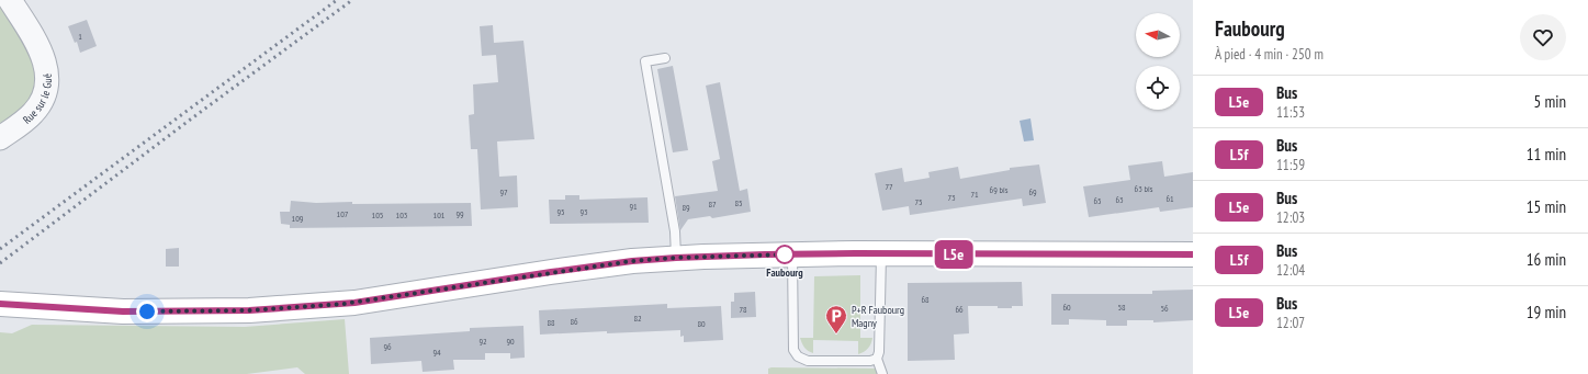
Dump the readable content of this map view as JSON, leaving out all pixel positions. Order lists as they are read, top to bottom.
{
  "streets": {
    "street": ["Rue sur le Gué"]
  },
  "places": {
    "other": ["Faubourg"],
    "parking": ["P+R Faubourg Magny"]
  },
  "lines": ["bus line L5e"],
  "house_numbers": [
    "1",
    "77",
    "63 bis",
    "69 bis",
    "97",
    "69",
    "71",
    "73",
    "61",
    "63",
    "65",
    "75",
    "85",
    "87",
    "91",
    "89",
    "95",
    "93",
    "107",
    "99",
    "105",
    "103",
    "101",
    "109",
    "68",
    "60",
    "58",
    "56",
    "78",
    "66",
    "82",
    "86",
    "88",
    "80",
    "92",
    "90",
    "96",
    "94"
  ],
  "north": "left",
  "page": {
    "on_map": "L5e",
    "heading": ["Faubourg", "À pied · 4 min · 250 m"],
    "list": [
      {
        "mark": "L5e",
        "name": "Bus",
        "note": "11:53",
        "value": "5 min"
      },
      {
        "mark": "L5f",
        "name": "Bus",
        "note": "11:59",
        "value": "11 min"
      },
      {
        "mark": "L5e",
        "name": "Bus",
        "note": "12:03",
        "value": "15 min"
      },
      {
        "mark": "L5f",
        "name": "Bus",
        "note": "12:04",
        "value": "16 min"
      },
      {
        "mark": "L5e",
        "name": "Bus",
        "note": "12:07",
        "value": "19 min"
      }
    ]
  }
}
